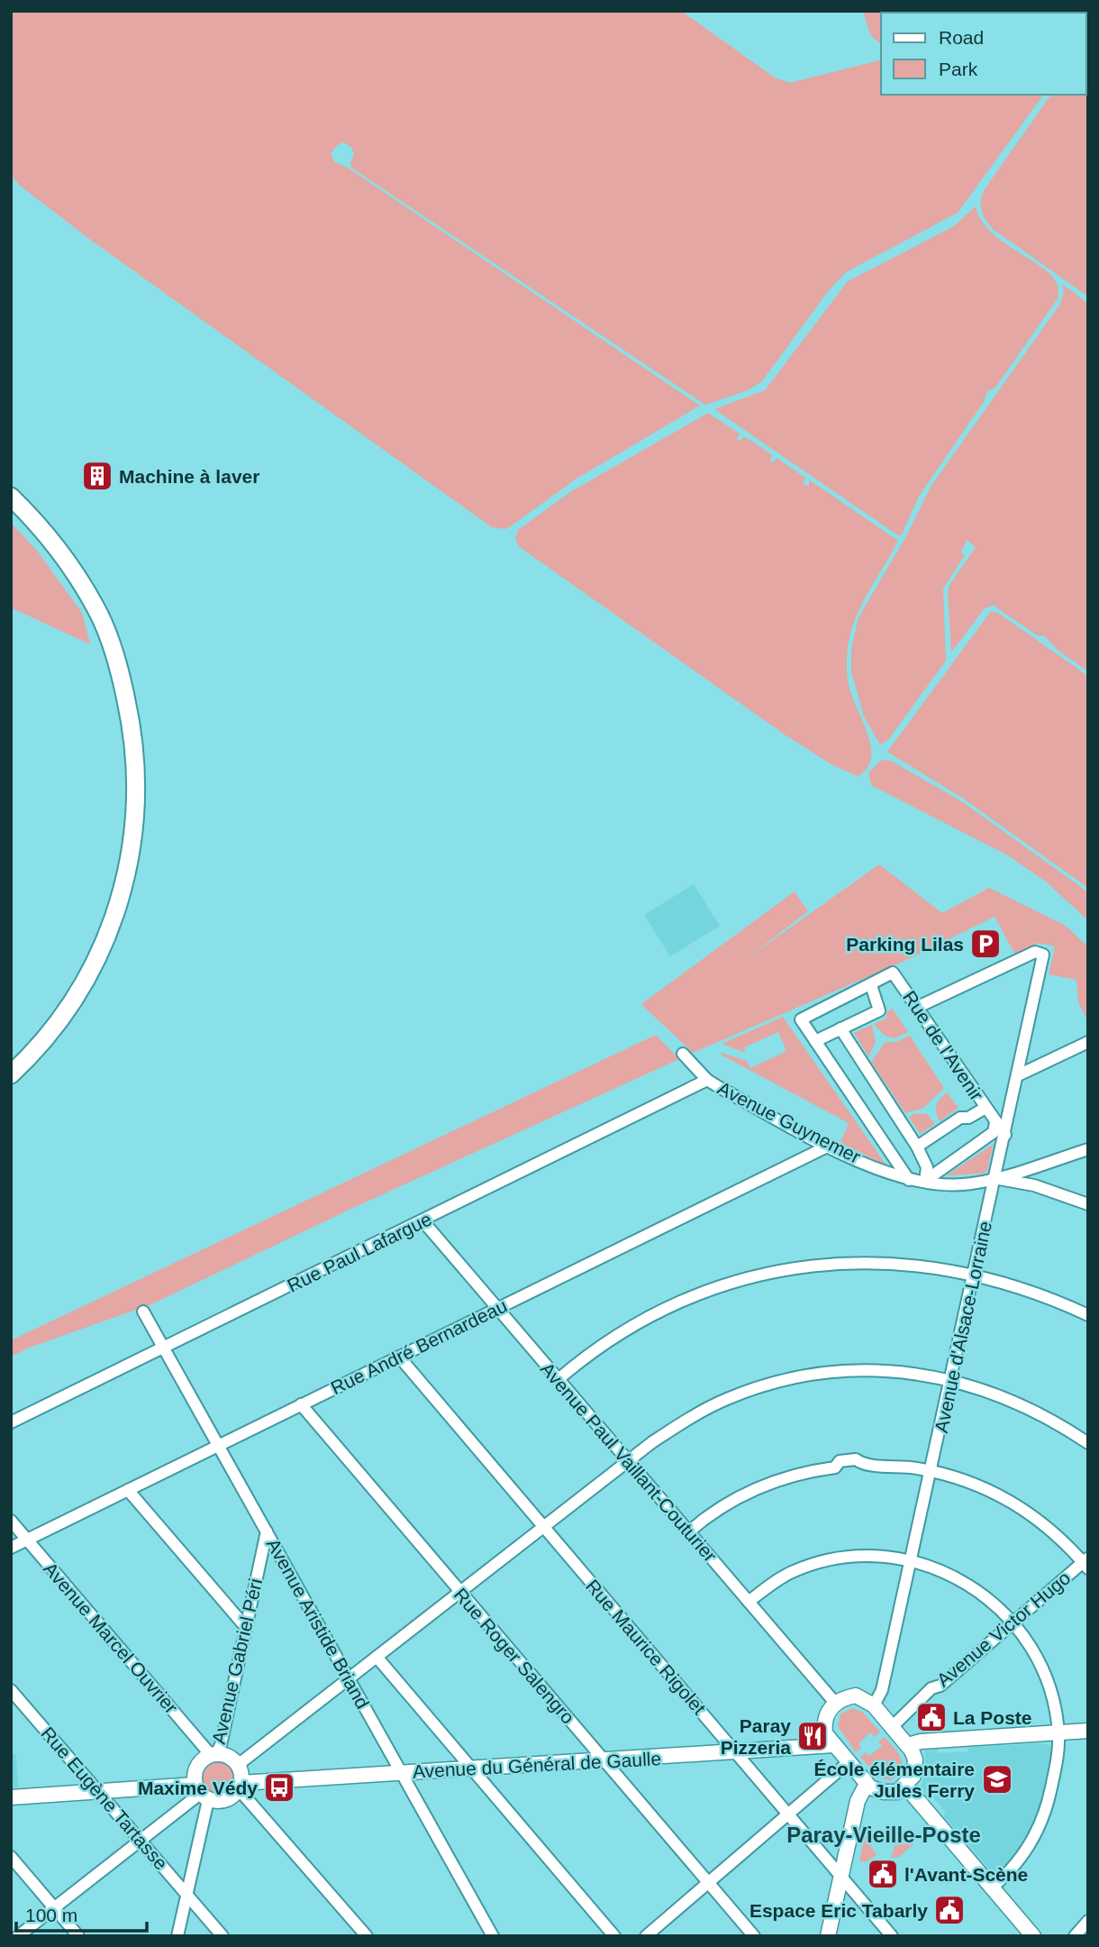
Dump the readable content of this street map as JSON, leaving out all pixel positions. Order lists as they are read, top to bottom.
{
  "streets": {
    "street": [
      "Rue de l'Avenir",
      "Avenue Guynemer",
      "Rue Paul Lafargue",
      "Avenue d'Alsace-Lorraine",
      "Rue André Bernardeau",
      "Avenue Paul Vaillant-Couturier",
      "Avenue Aristide Briand",
      "Avenue Victor Hugo",
      "Avenue Marcel Ouvrier",
      "Rue Maurice Rigolet",
      "Rue Roger Salengro",
      "Avenue Gabriel Péri",
      "Avenue du Général de Gaulle",
      "Rue Eugène Tartasse"
    ]
  },
  "crossings": [
    ["Rue de l'Avenir", "Avenue Guynemer"],
    ["Rue de l'Avenir", "Avenue d'Alsace-Lorraine"],
    ["Avenue Guynemer", "Rue Paul Lafargue"],
    ["Avenue Guynemer", "Avenue d'Alsace-Lorraine"],
    ["Avenue Guynemer", "Rue André Bernardeau"],
    ["Rue Paul Lafargue", "Avenue Paul Vaillant-Couturier"],
    ["Rue Paul Lafargue", "Avenue Aristide Briand"],
    ["Rue André Bernardeau", "Avenue Paul Vaillant-Couturier"],
    ["Rue André Bernardeau", "Avenue Aristide Briand"],
    ["Rue André Bernardeau", "Avenue Marcel Ouvrier"],
    ["Rue André Bernardeau", "Rue Maurice Rigolet"],
    ["Rue André Bernardeau", "Rue Roger Salengro"],
    ["Avenue Aristide Briand", "Avenue Gabriel Péri"],
    ["Avenue Aristide Briand", "Avenue du Général de Gaulle"],
    ["Avenue Marcel Ouvrier", "Avenue Gabriel Péri"],
    ["Avenue Marcel Ouvrier", "Avenue du Général de Gaulle"],
    ["Rue Maurice Rigolet", "Avenue du Général de Gaulle"],
    ["Rue Roger Salengro", "Avenue du Général de Gaulle"],
    ["Avenue Gabriel Péri", "Avenue du Général de Gaulle"]
  ],
  "districts": ["Paray-Vieille-Poste"],
  "places": {
    "building": ["Machine à laver"],
    "parking": ["Parking Lilas"],
    "public building": ["La Poste", "l'Avant-Scène", "Espace Eric Tabarly"],
    "restaurant": ["Paray Pizzeria"],
    "school or university": ["École élémentaire Jules Ferry"],
    "bus stop": ["Maxime Védy"]
  },
  "legend": ["Road", "Park"],
  "scale_bar": "100 m"
}
